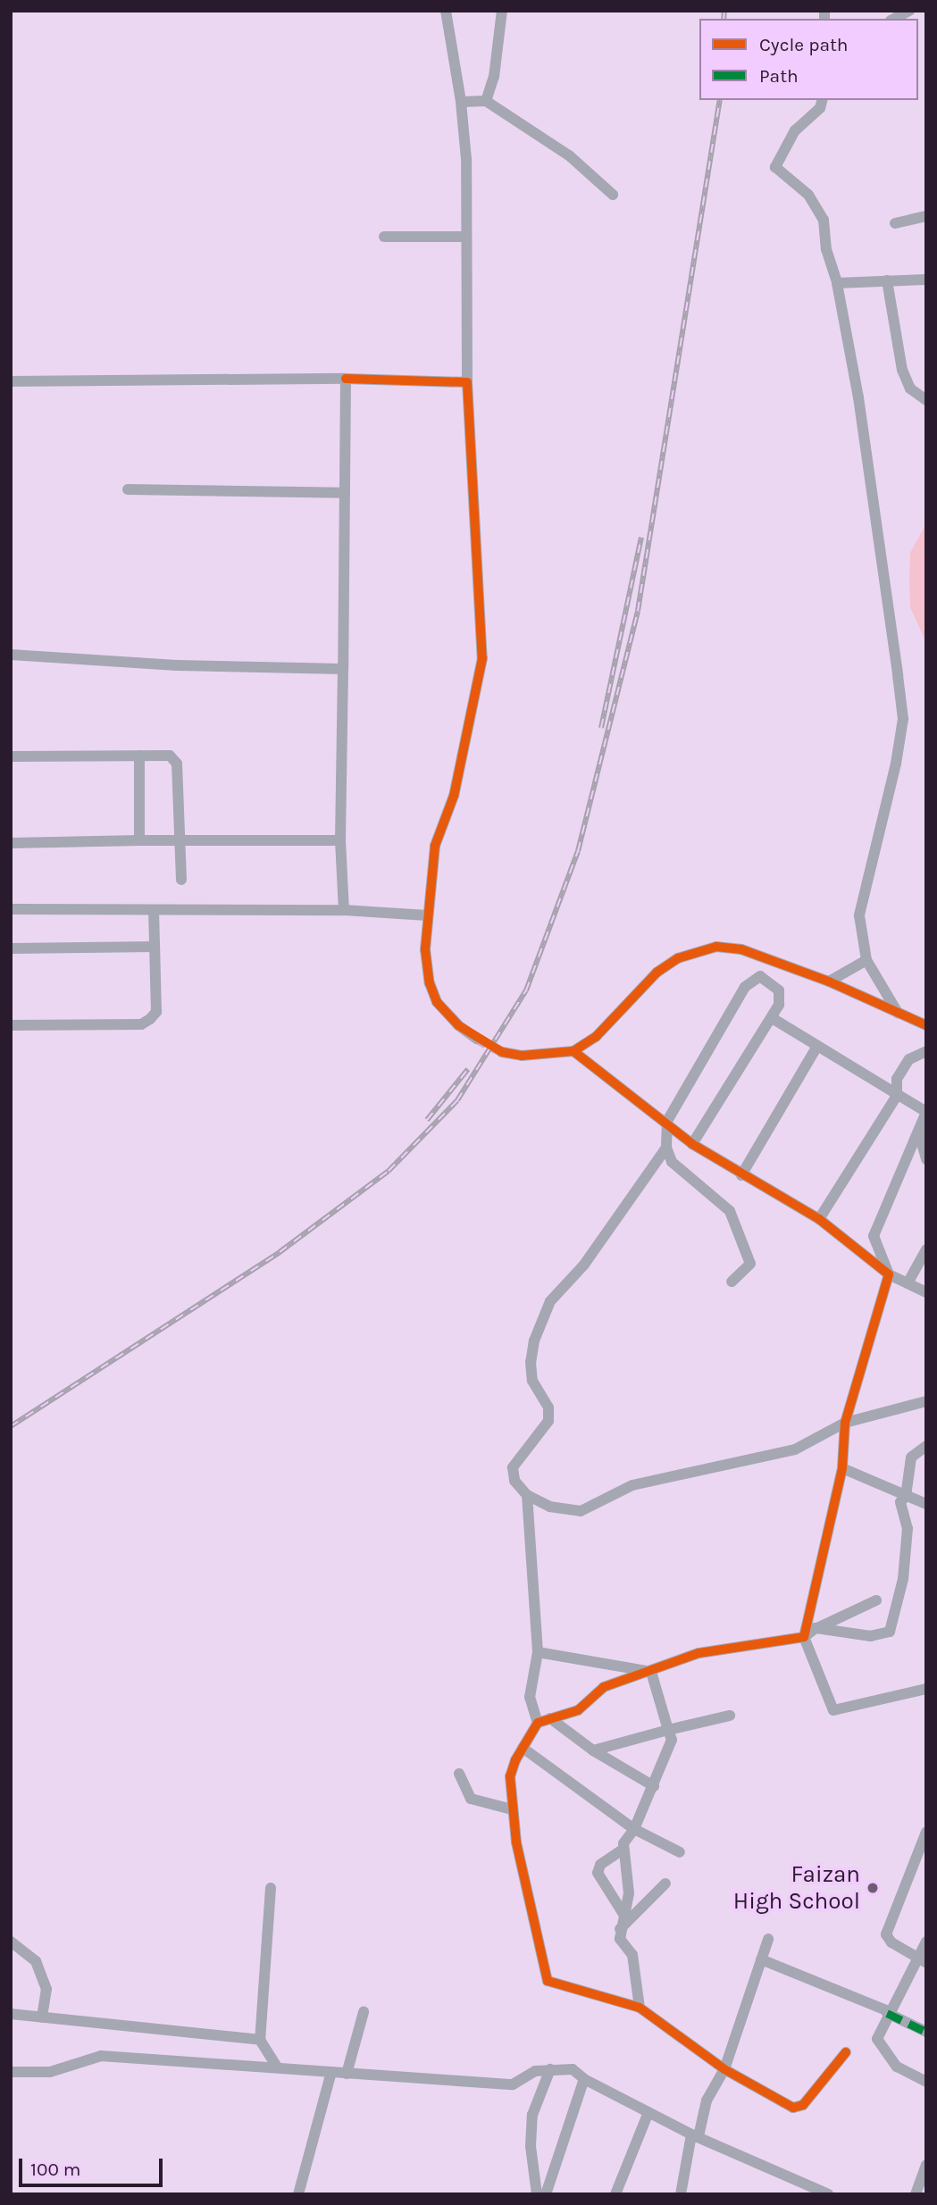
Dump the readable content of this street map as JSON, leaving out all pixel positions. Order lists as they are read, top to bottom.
{
  "places": ["Faizan High School"],
  "legend": ["Cycle path", "Path"],
  "scale_bar": "100 m"
}
